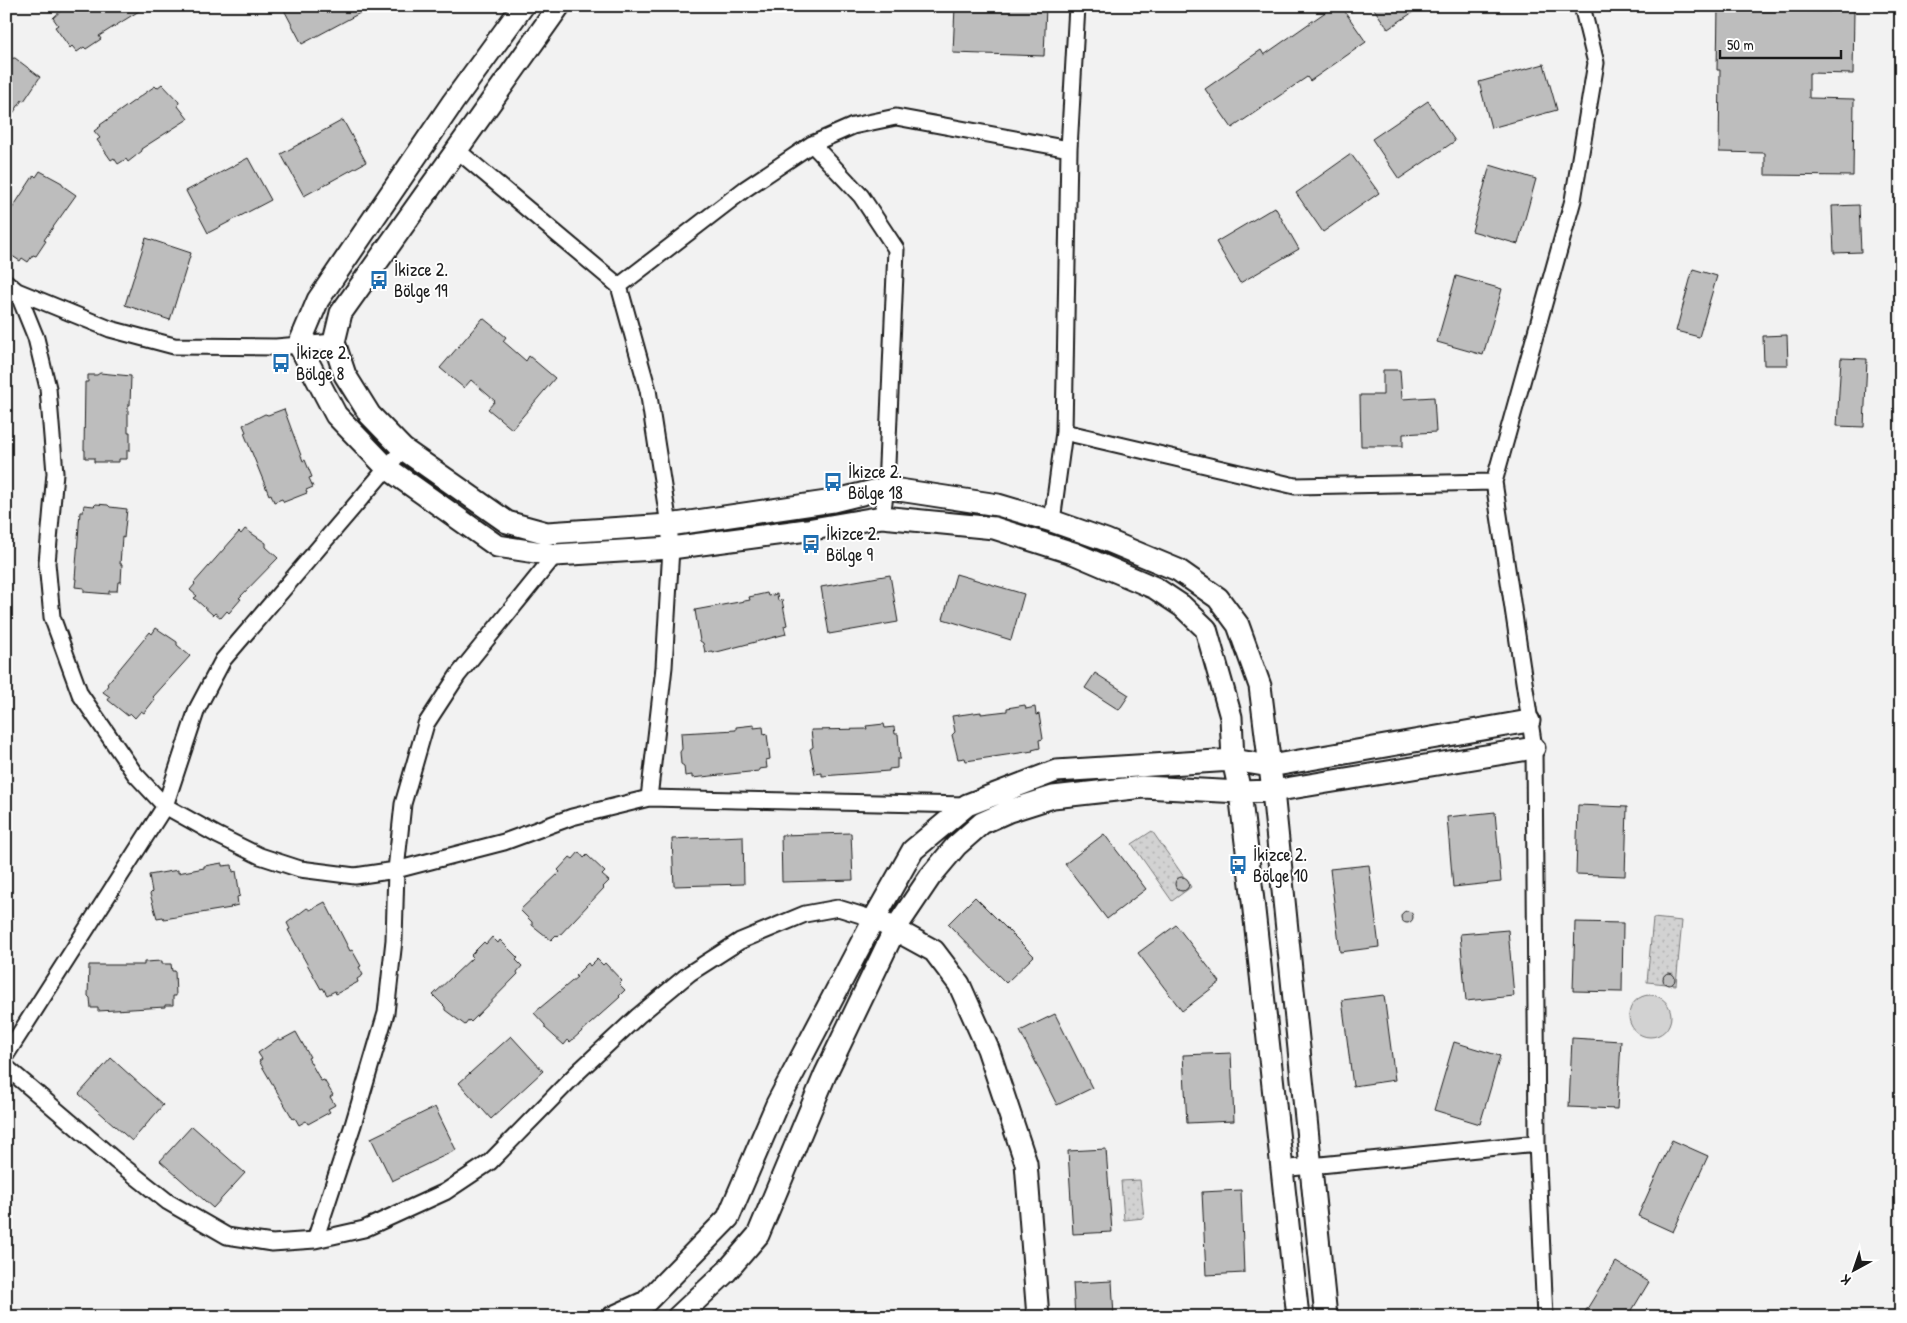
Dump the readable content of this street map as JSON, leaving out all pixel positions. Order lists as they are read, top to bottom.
{
  "places": {
    "bus stop": [
      "İkizce 2. Bölge 19",
      "İkizce 2. Bölge 8",
      "İkizce 2. Bölge 18",
      "İkizce 2. Bölge 9",
      "İkizce 2. Bölge 10"
    ]
  },
  "scale_bar": "50 m",
  "north": "bottom left"
}
